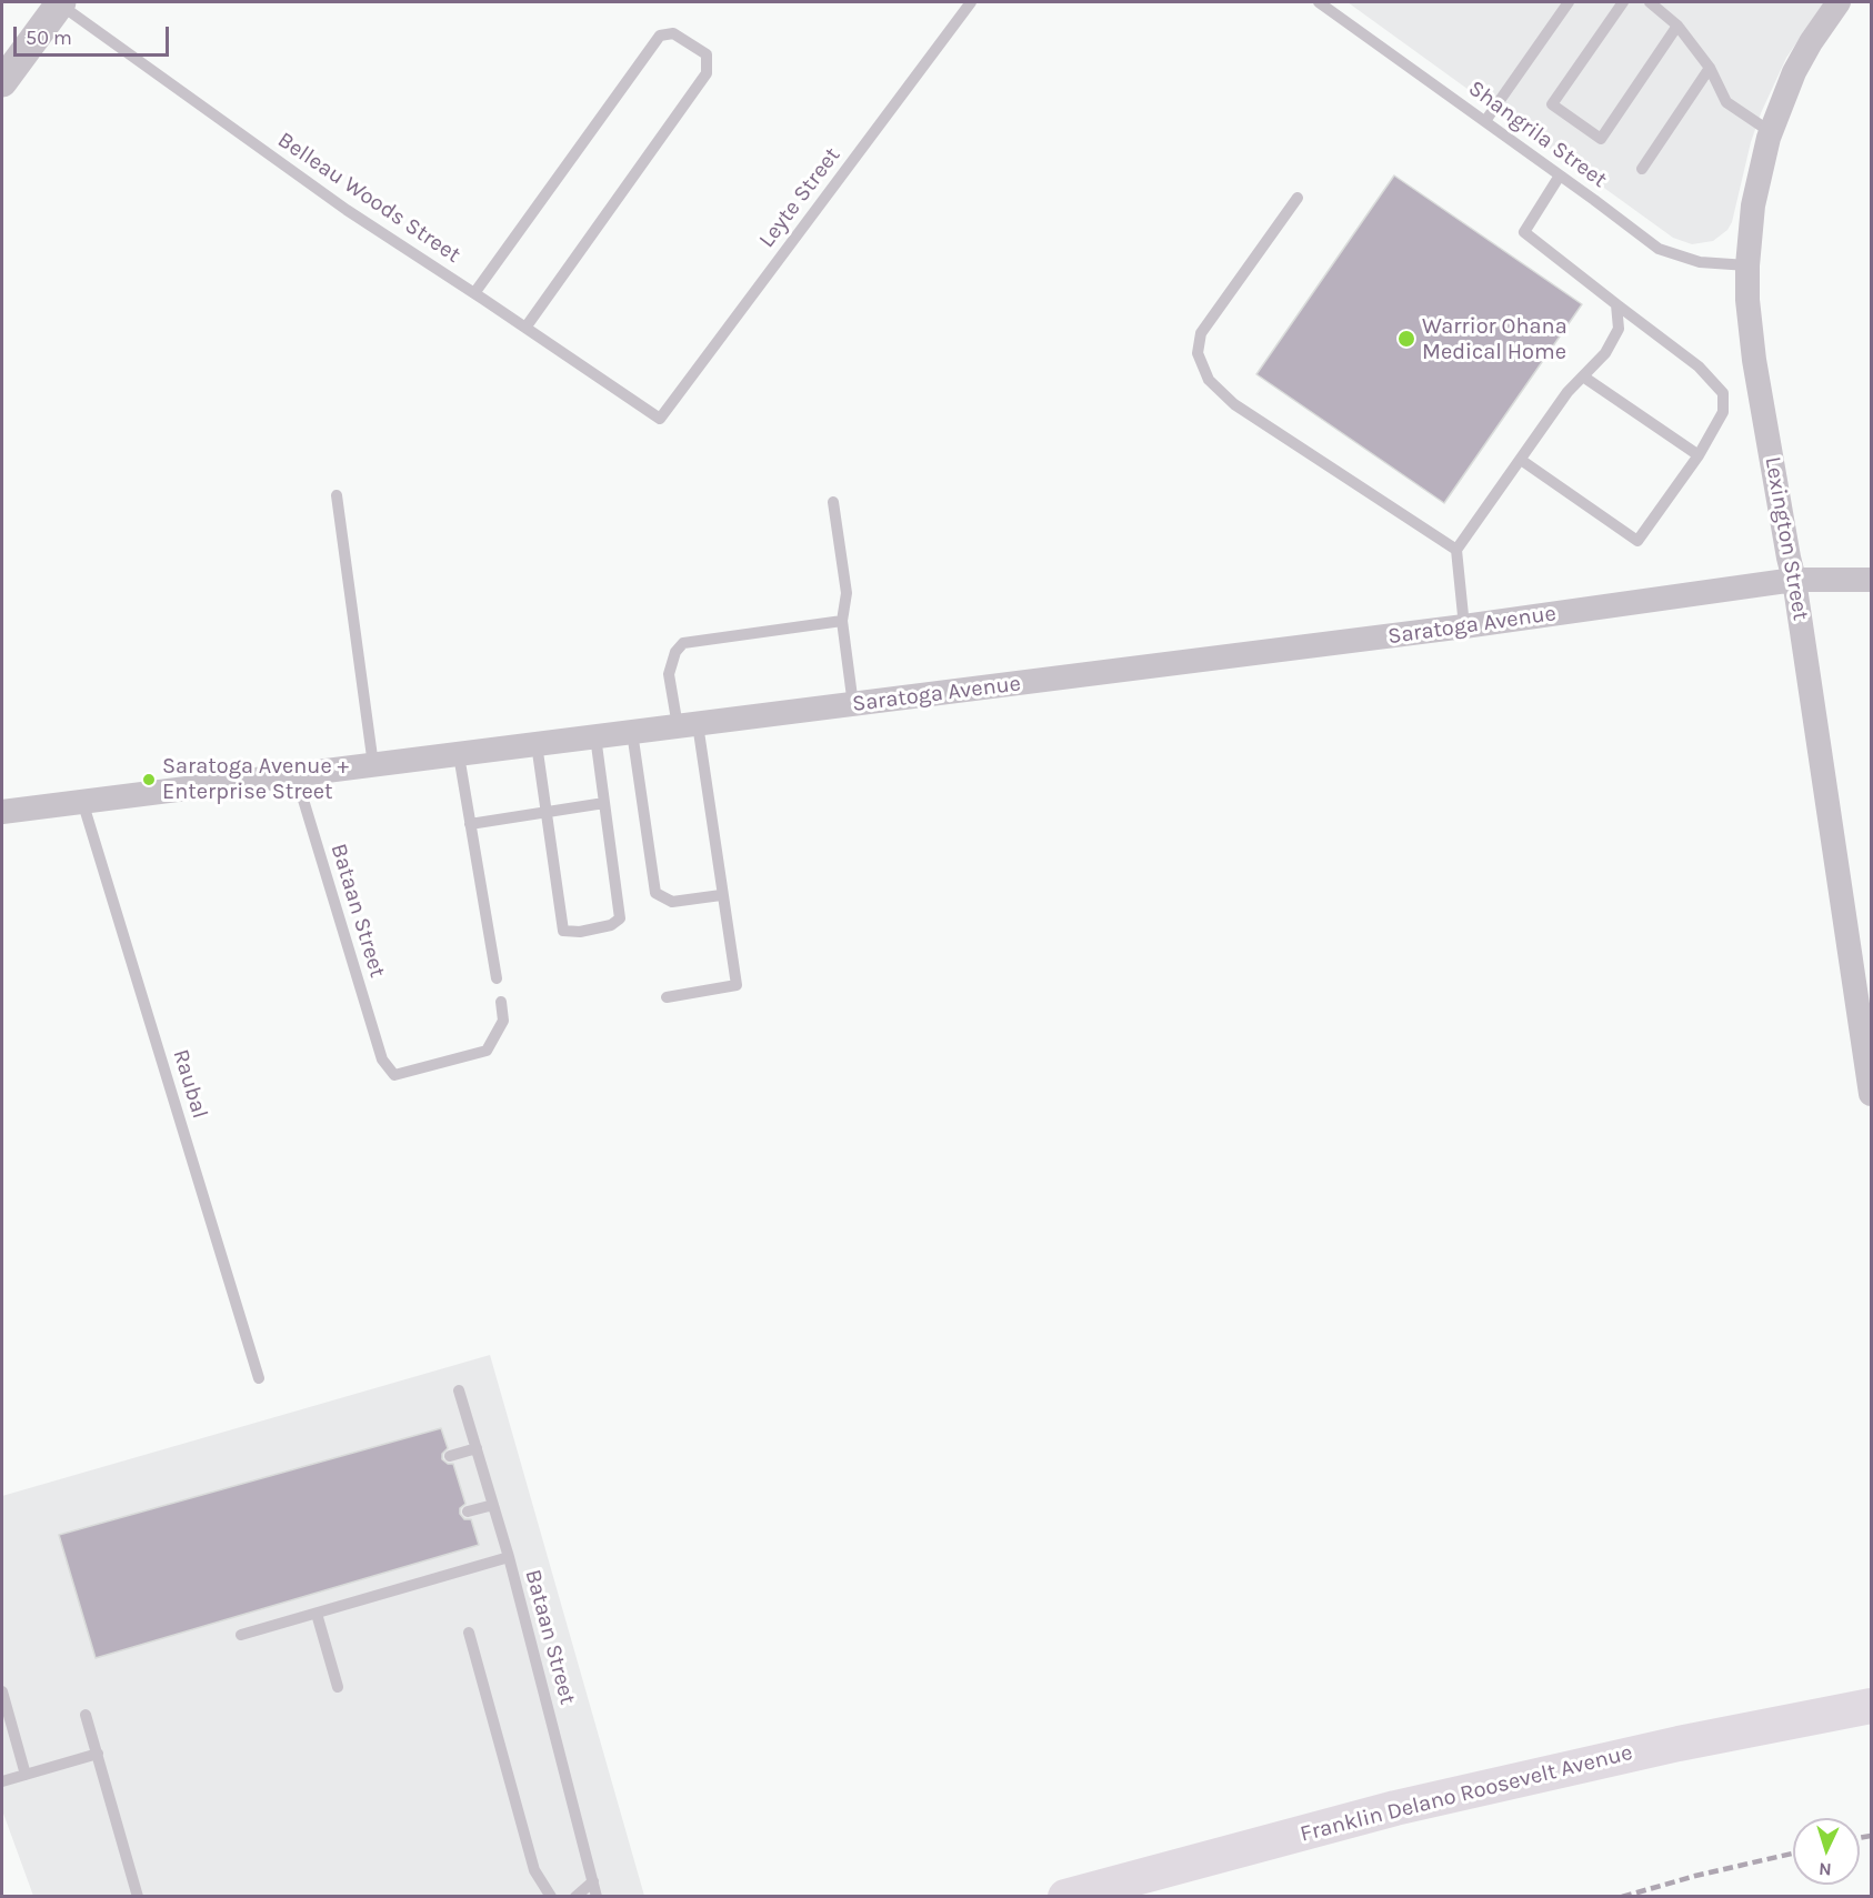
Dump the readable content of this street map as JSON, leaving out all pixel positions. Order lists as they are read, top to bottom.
{
  "streets": {
    "main road": ["Franklin Delano Roosevelt Avenue"],
    "street": ["Lexington Street", "Saratoga Avenue"],
    "lane": [
      "Shangrila Street",
      "Belleau Woods Street",
      "Leyte Street",
      "Bataan Street",
      "Raubal"
    ]
  },
  "crossings": [
    ["Shangrila Street", "Lexington Street"],
    ["Belleau Woods Street", "Leyte Street"],
    ["Lexington Street", "Saratoga Avenue"],
    ["Saratoga Avenue", "Bataan Street"],
    ["Saratoga Avenue", "Raubal"]
  ],
  "places": ["Warrior Ohana Medical Home", "Saratoga Avenue + Enterprise Street"],
  "scale_bar": "50 m",
  "north": "bottom"
}
